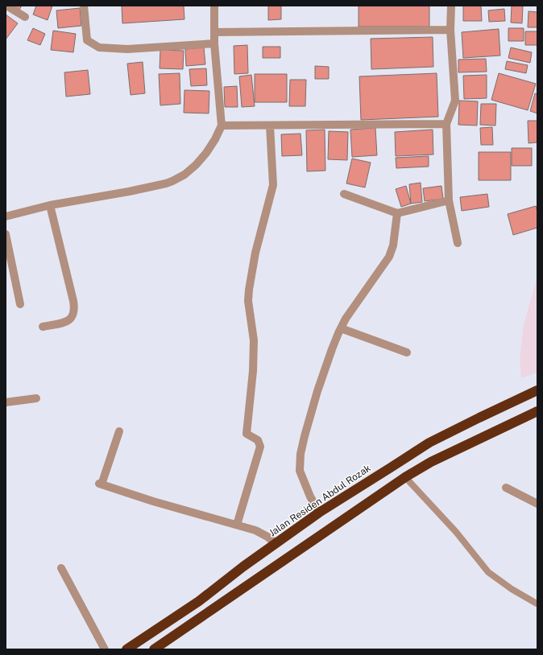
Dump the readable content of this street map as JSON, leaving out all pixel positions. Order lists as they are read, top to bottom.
{
  "streets": {
    "highway": ["Jalan Residen Abdul Rozak"]
  }
}
